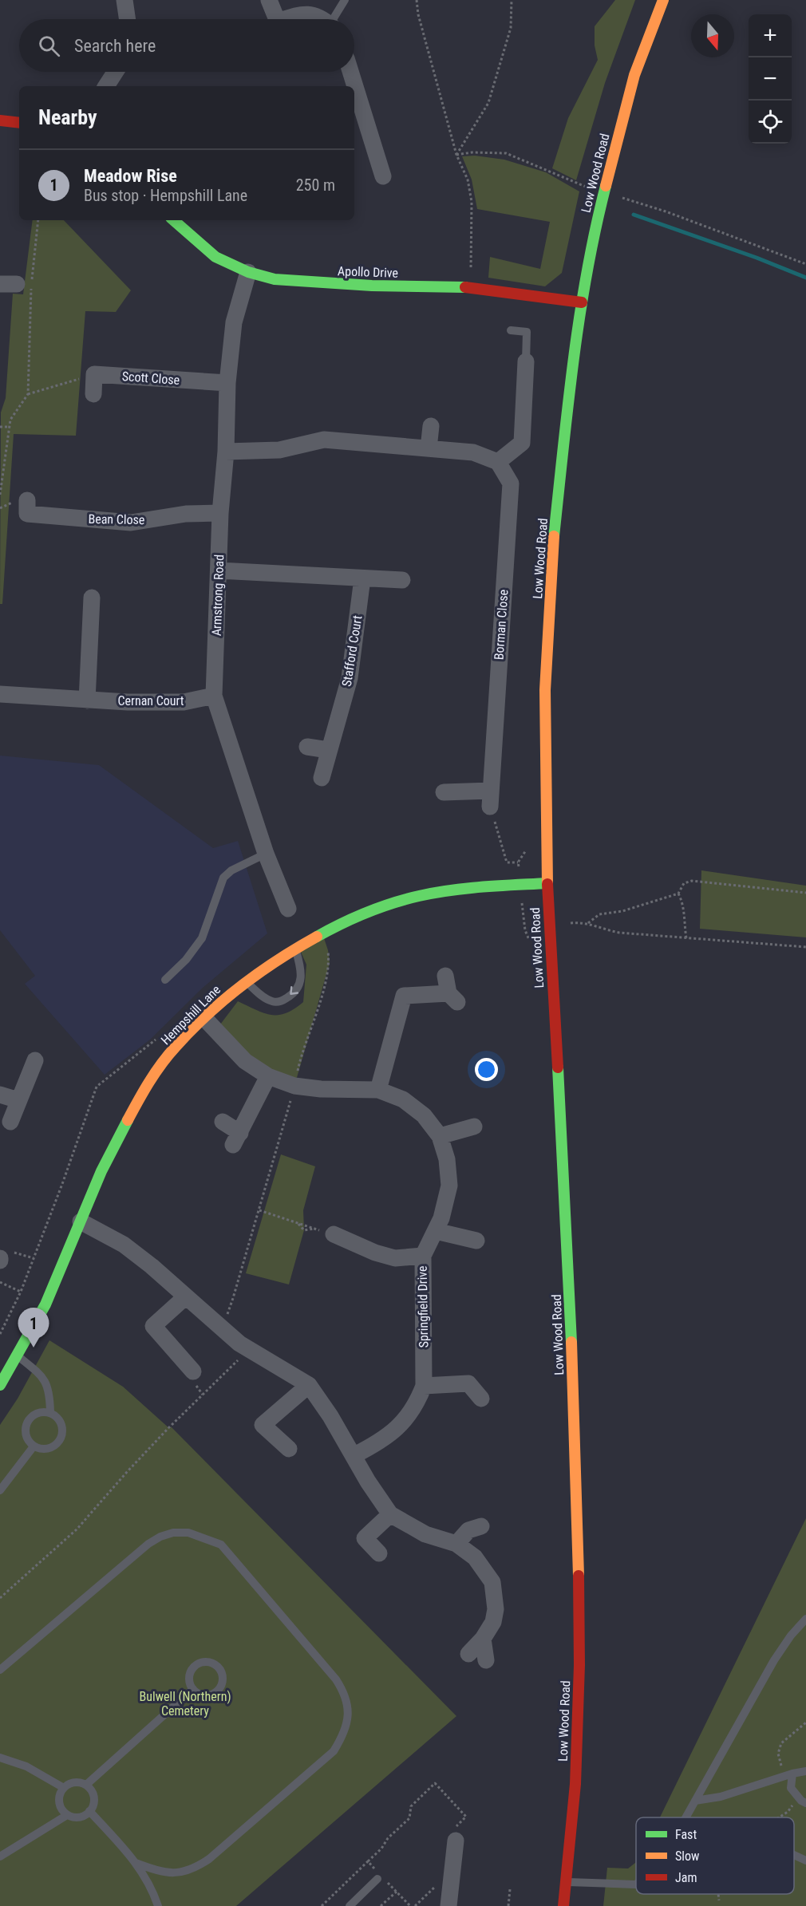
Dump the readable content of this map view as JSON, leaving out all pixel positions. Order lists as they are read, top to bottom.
{
  "streets": {
    "main road": ["Low Wood Road", "Apollo Drive", "Hempshill Lane"],
    "street": [
      "Scott Close",
      "Bean Close",
      "Armstrong Road",
      "Borman Close",
      "Stafford Court",
      "Cernan Court",
      "Springfield Drive"
    ]
  },
  "crossings": [
    ["Low Wood Road", "Apollo Drive"],
    ["Low Wood Road", "Hempshill Lane"],
    ["Apollo Drive", "Armstrong Road"],
    ["Scott Close", "Armstrong Road"],
    ["Bean Close", "Armstrong Road"],
    ["Armstrong Road", "Cernan Court"],
    ["Hempshill Lane", "Springfield Drive"]
  ],
  "parks": ["Bulwell (Northern) Cemetery"],
  "legend": ["Fast", "Slow", "Jam"],
  "north": "bottom",
  "page": {
    "map_buttons": ["+", "−"],
    "search": "Search here",
    "heading": "Nearby",
    "list": [
      {
        "mark": "1",
        "name": "Meadow Rise",
        "note": "Bus stop · Hempshill Lane",
        "value": "250 m"
      }
    ],
    "pins": "1"
  }
}
